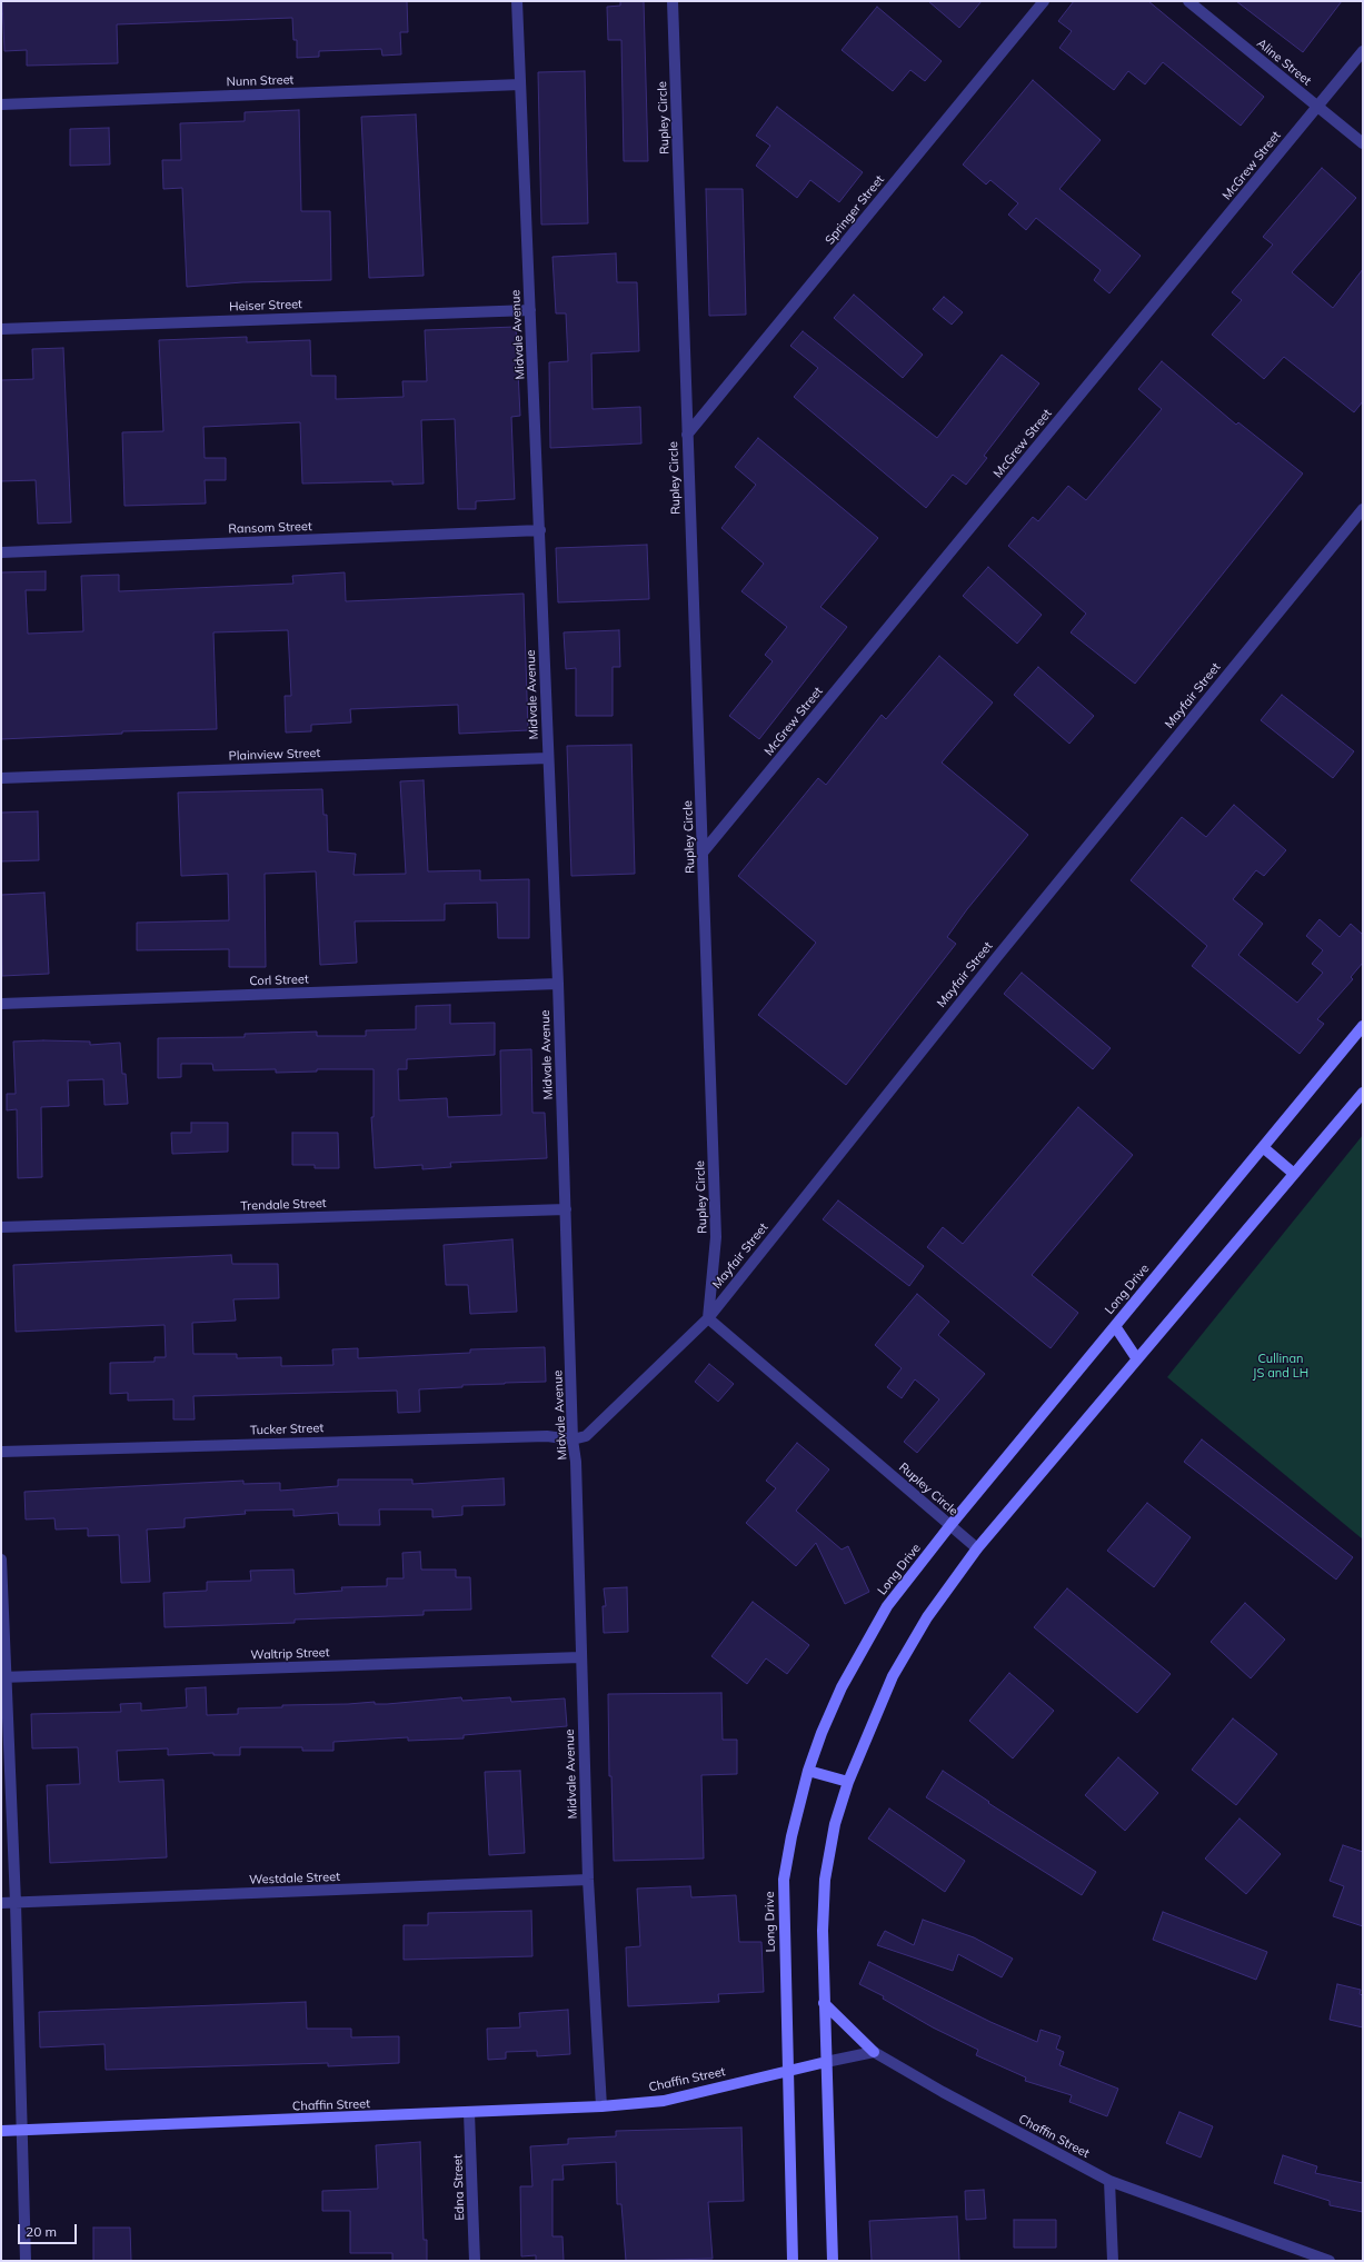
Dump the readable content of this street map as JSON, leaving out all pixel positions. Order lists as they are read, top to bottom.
{
  "streets": {
    "main road": ["Long Drive", "Chaffin Street"],
    "street": [
      "Aline Street",
      "Nunn Street",
      "Rupley Circle",
      "McGrew Street",
      "Springer Street",
      "Heiser Street",
      "Midvale Avenue",
      "Ransom Street",
      "Mayfair Street",
      "Plainview Street",
      "Corl Street",
      "Trendale Street",
      "Tucker Street",
      "Waltrip Street",
      "Westdale Street",
      "Edna Street"
    ]
  },
  "crossings": [
    ["Aline Street", "McGrew Street"],
    ["Nunn Street", "Midvale Avenue"],
    ["Rupley Circle", "McGrew Street"],
    ["Rupley Circle", "Springer Street"],
    ["Rupley Circle", "Mayfair Street"],
    ["Rupley Circle", "Long Drive"],
    ["Heiser Street", "Midvale Avenue"],
    ["Midvale Avenue", "Ransom Street"],
    ["Midvale Avenue", "Mayfair Street"],
    ["Midvale Avenue", "Plainview Street"],
    ["Midvale Avenue", "Corl Street"],
    ["Midvale Avenue", "Trendale Street"],
    ["Midvale Avenue", "Tucker Street"],
    ["Midvale Avenue", "Waltrip Street"],
    ["Midvale Avenue", "Westdale Street"],
    ["Midvale Avenue", "Chaffin Street"],
    ["Mayfair Street", "Tucker Street"],
    ["Long Drive", "Chaffin Street"],
    ["Chaffin Street", "Edna Street"]
  ],
  "parks": ["Cullinan JS and LH"],
  "scale_bar": "20 m"
}
